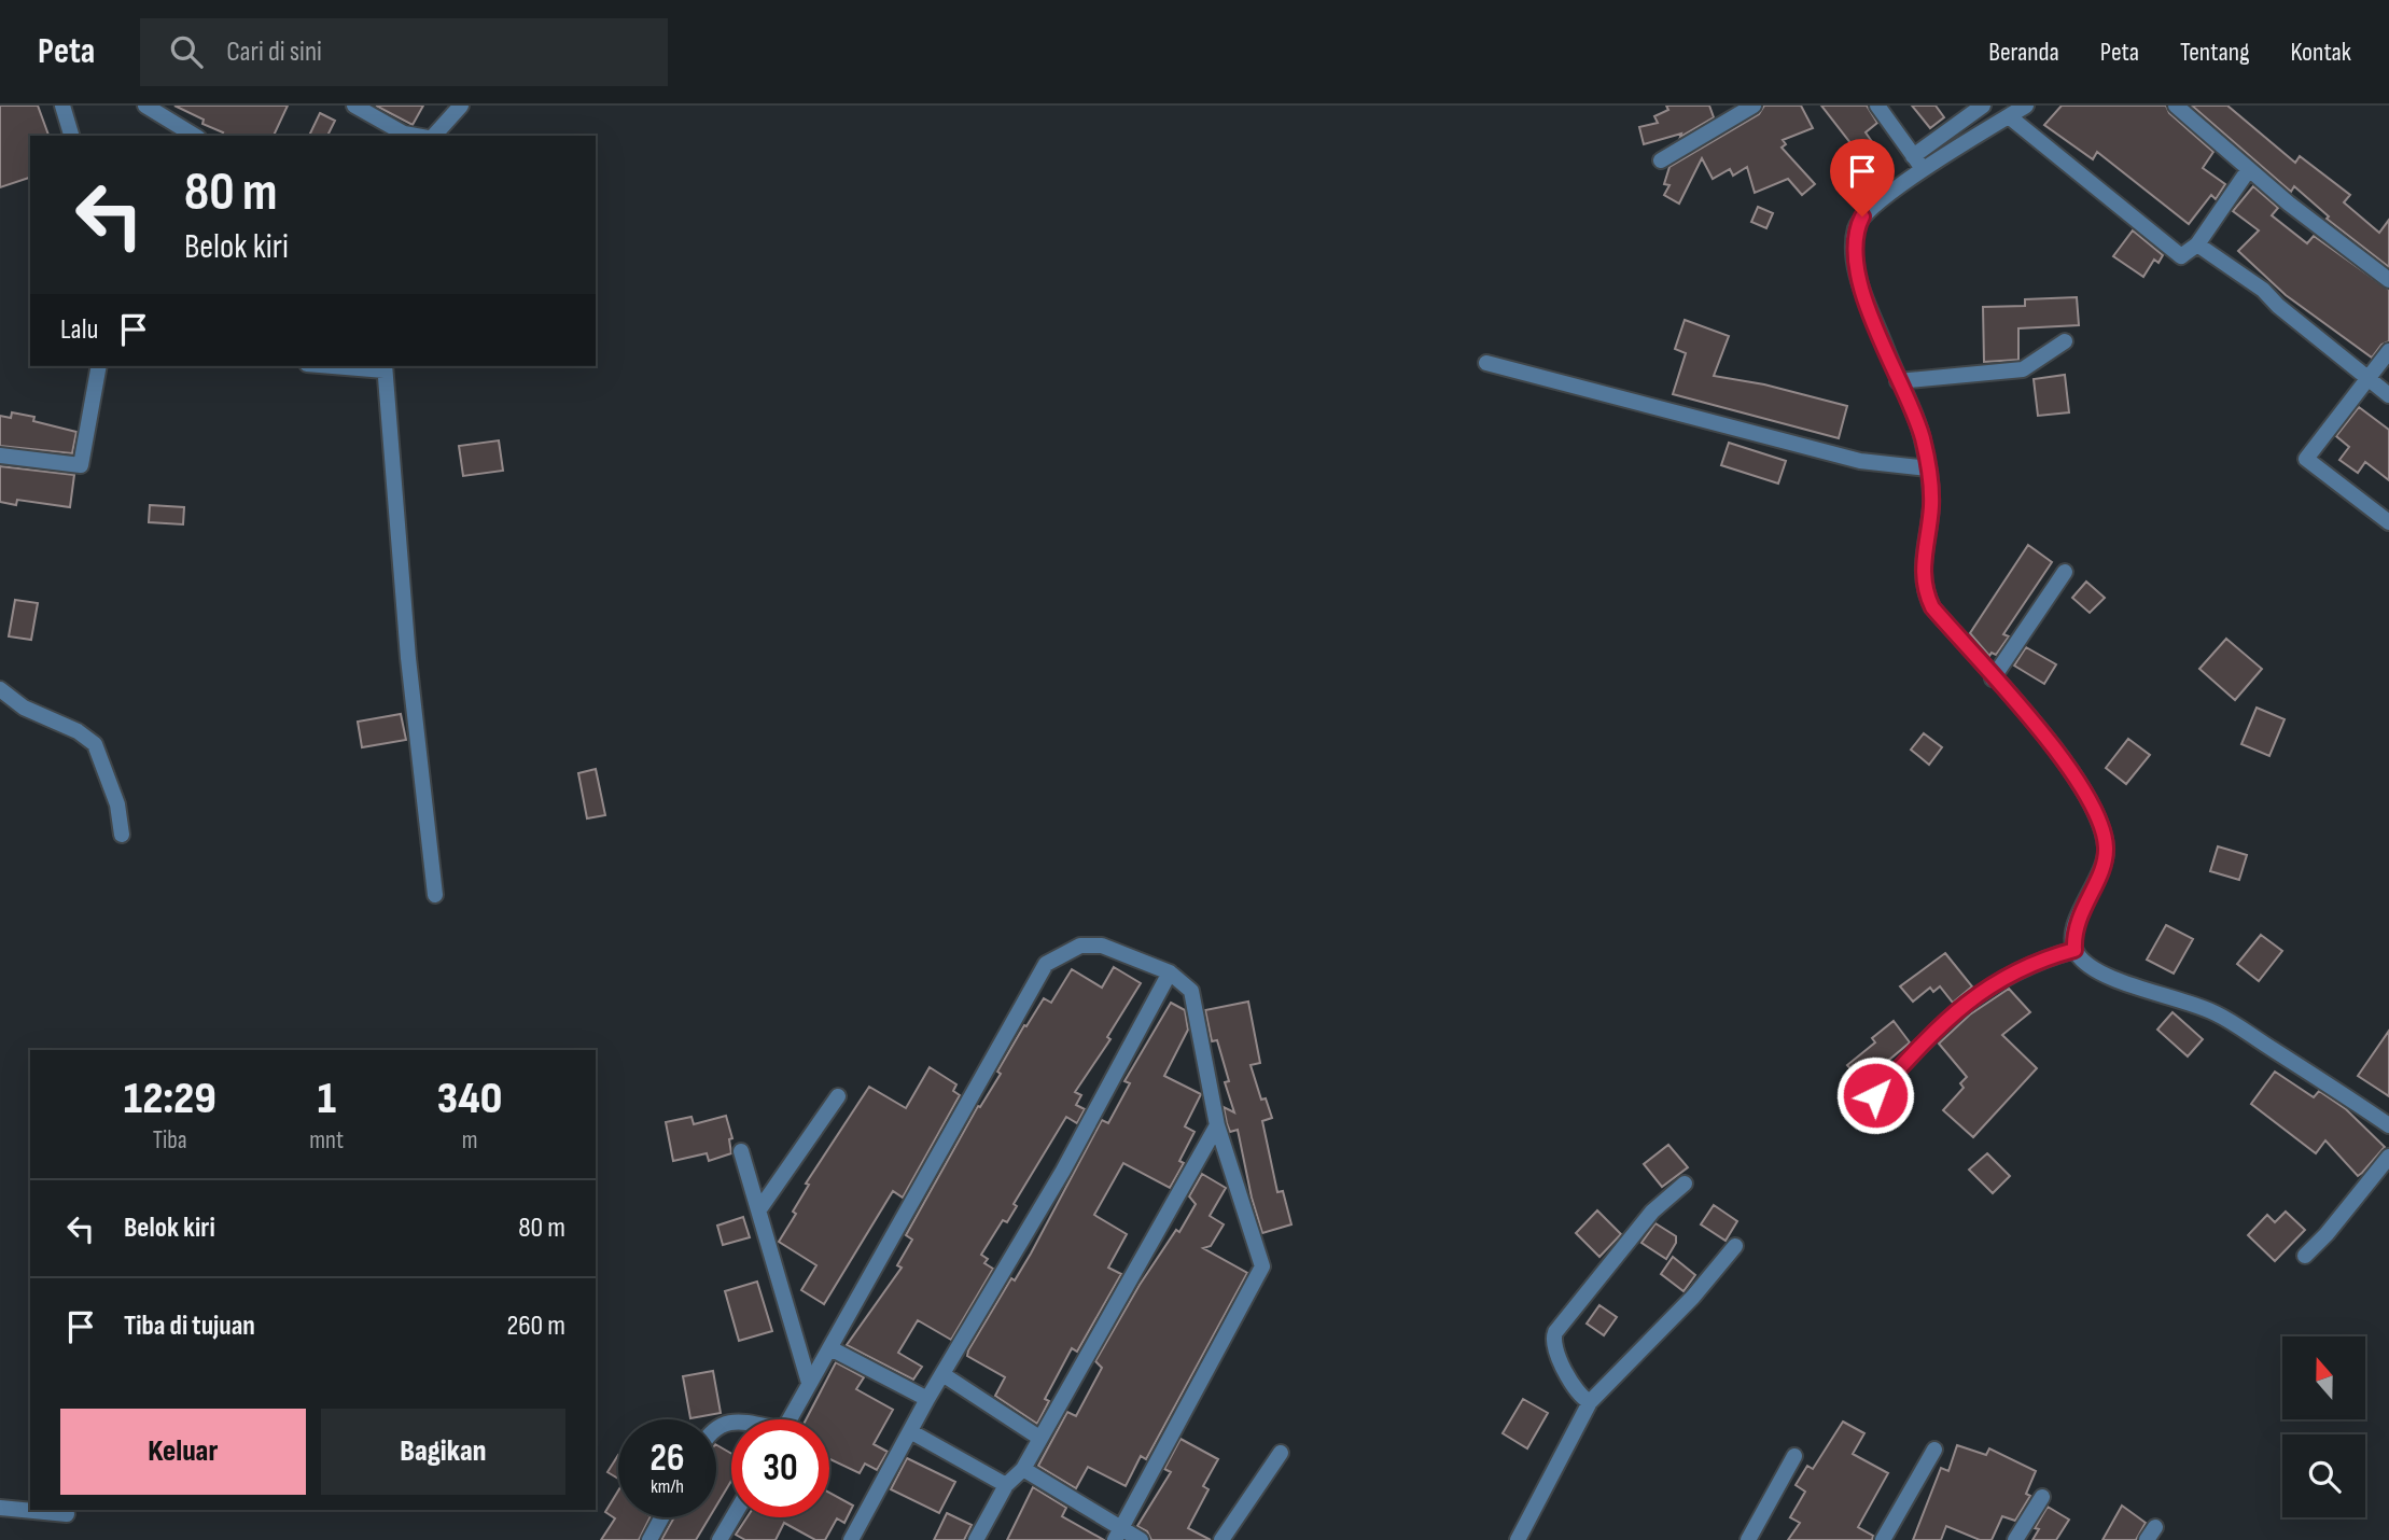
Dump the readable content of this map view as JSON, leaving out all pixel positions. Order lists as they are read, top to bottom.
{
  "north": "top",
  "page": {
    "header": "Peta",
    "search": "Cari di sini",
    "nav": [
      "Beranda",
      "Peta",
      "Tentang",
      "Kontak"
    ],
    "turn": ["80 m", "Belok kiri"],
    "then": "Lalu",
    "eta": [
      "12:29",
      "Tiba",
      "1",
      "mnt",
      "340",
      "m"
    ],
    "list": [
      {
        "name": "Belok kiri",
        "value": "80 m"
      },
      {
        "name": "Tiba di tujuan",
        "value": "260 m"
      }
    ],
    "buttons": ["Keluar", "Bagikan"],
    "speed": "26 km/h",
    "limit": "30"
  }
}
